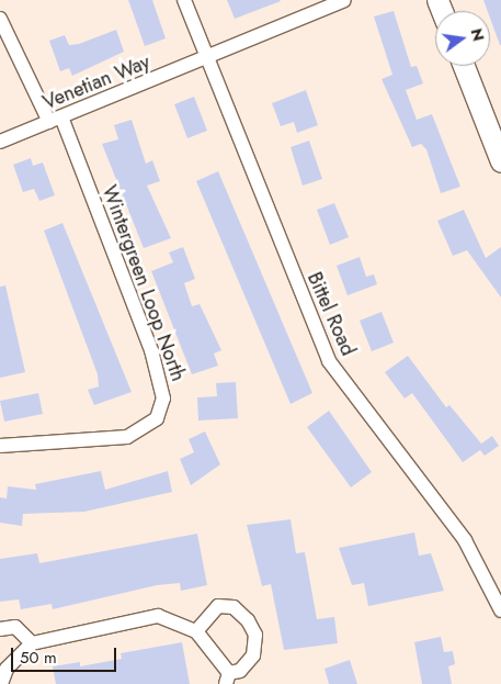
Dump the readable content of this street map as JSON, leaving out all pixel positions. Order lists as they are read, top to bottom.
{
  "streets": {
    "street": ["Venetian Way", "Wintergreen Loop North", "Bittel Road"]
  },
  "crossings": [
    ["Venetian Way", "Wintergreen Loop North"],
    ["Venetian Way", "Bittel Road"]
  ],
  "scale_bar": "50 m",
  "north": "right"
}
